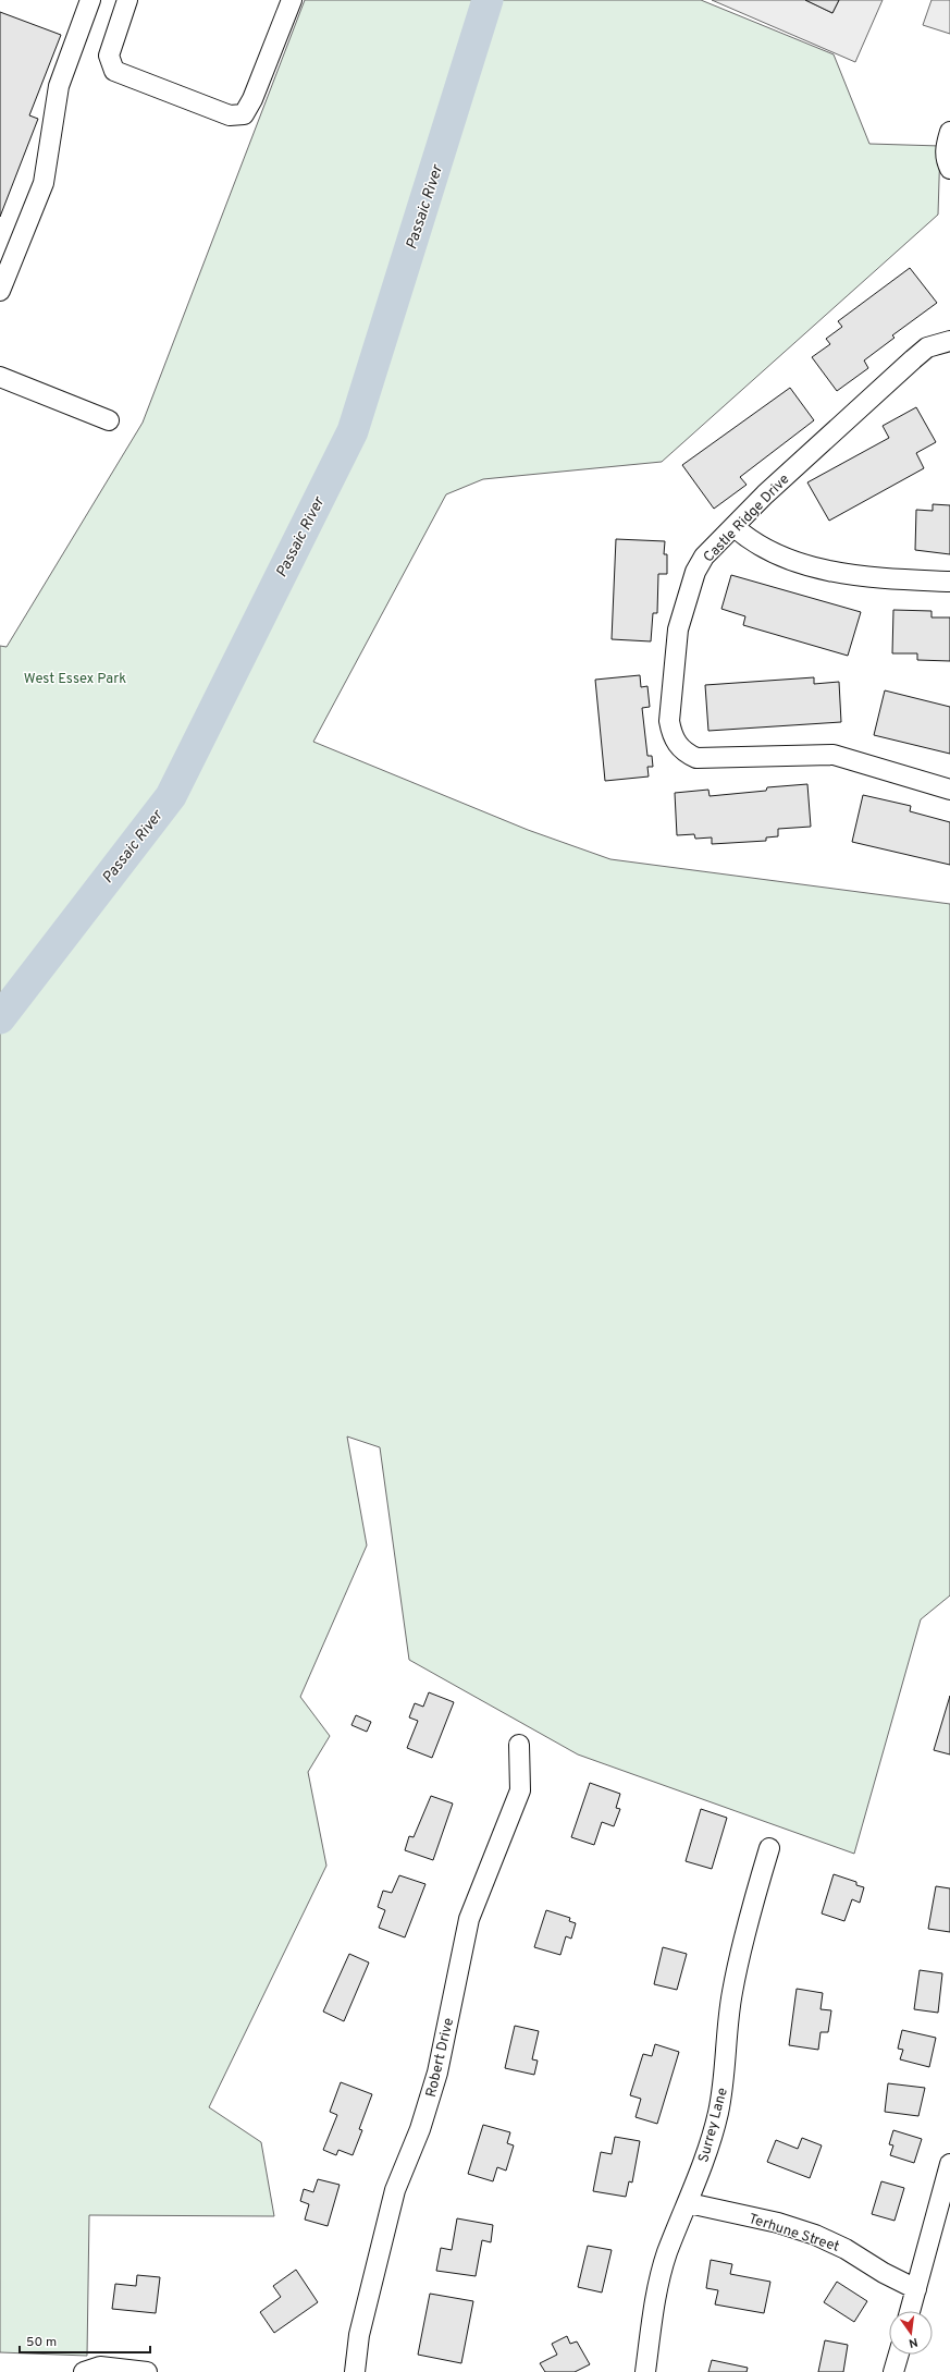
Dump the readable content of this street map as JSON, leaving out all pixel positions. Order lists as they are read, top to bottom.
{
  "streets": {
    "street": [
      "Castle Ridge Drive",
      "Robert Drive",
      "Surrey Lane",
      "Terhune Street"
    ]
  },
  "crossings": [
    ["Surrey Lane", "Terhune Street"]
  ],
  "water": ["Passaic River"],
  "parks": ["West Essex Park"],
  "scale_bar": "50 m",
  "north": "bottom"
}
